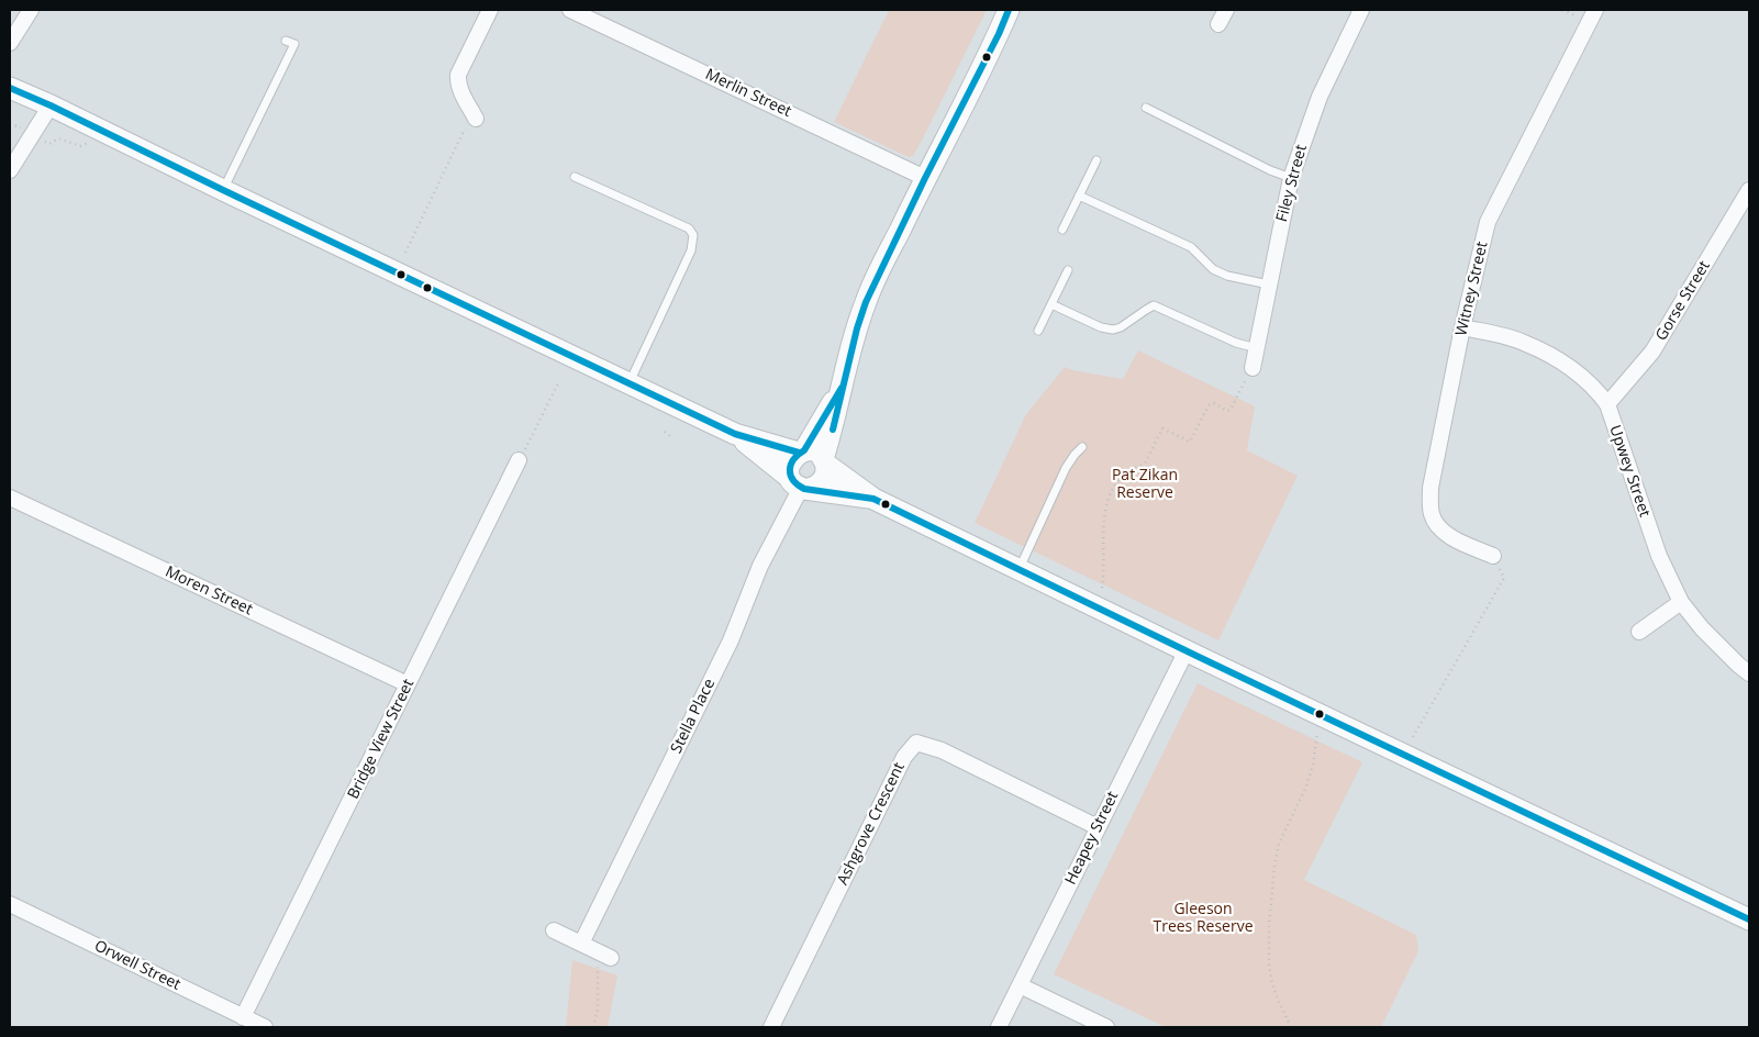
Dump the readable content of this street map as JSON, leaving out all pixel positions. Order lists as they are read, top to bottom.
{
  "streets": {
    "street": [
      "Merlin Street",
      "Filey Street",
      "Witney Street",
      "Gorse Street",
      "Upwey Street",
      "Moren Street",
      "Stella Place",
      "Bridge View Street",
      "Ashgrove Crescent",
      "Heapey Street",
      "Orwell Street"
    ]
  },
  "crossings": [
    ["Witney Street", "Upwey Street"],
    ["Gorse Street", "Upwey Street"],
    ["Moren Street", "Bridge View Street"],
    ["Bridge View Street", "Orwell Street"],
    ["Ashgrove Crescent", "Heapey Street"]
  ],
  "parks": ["Pat Zikan Reserve", "Gleeson Trees Reserve"]
}
